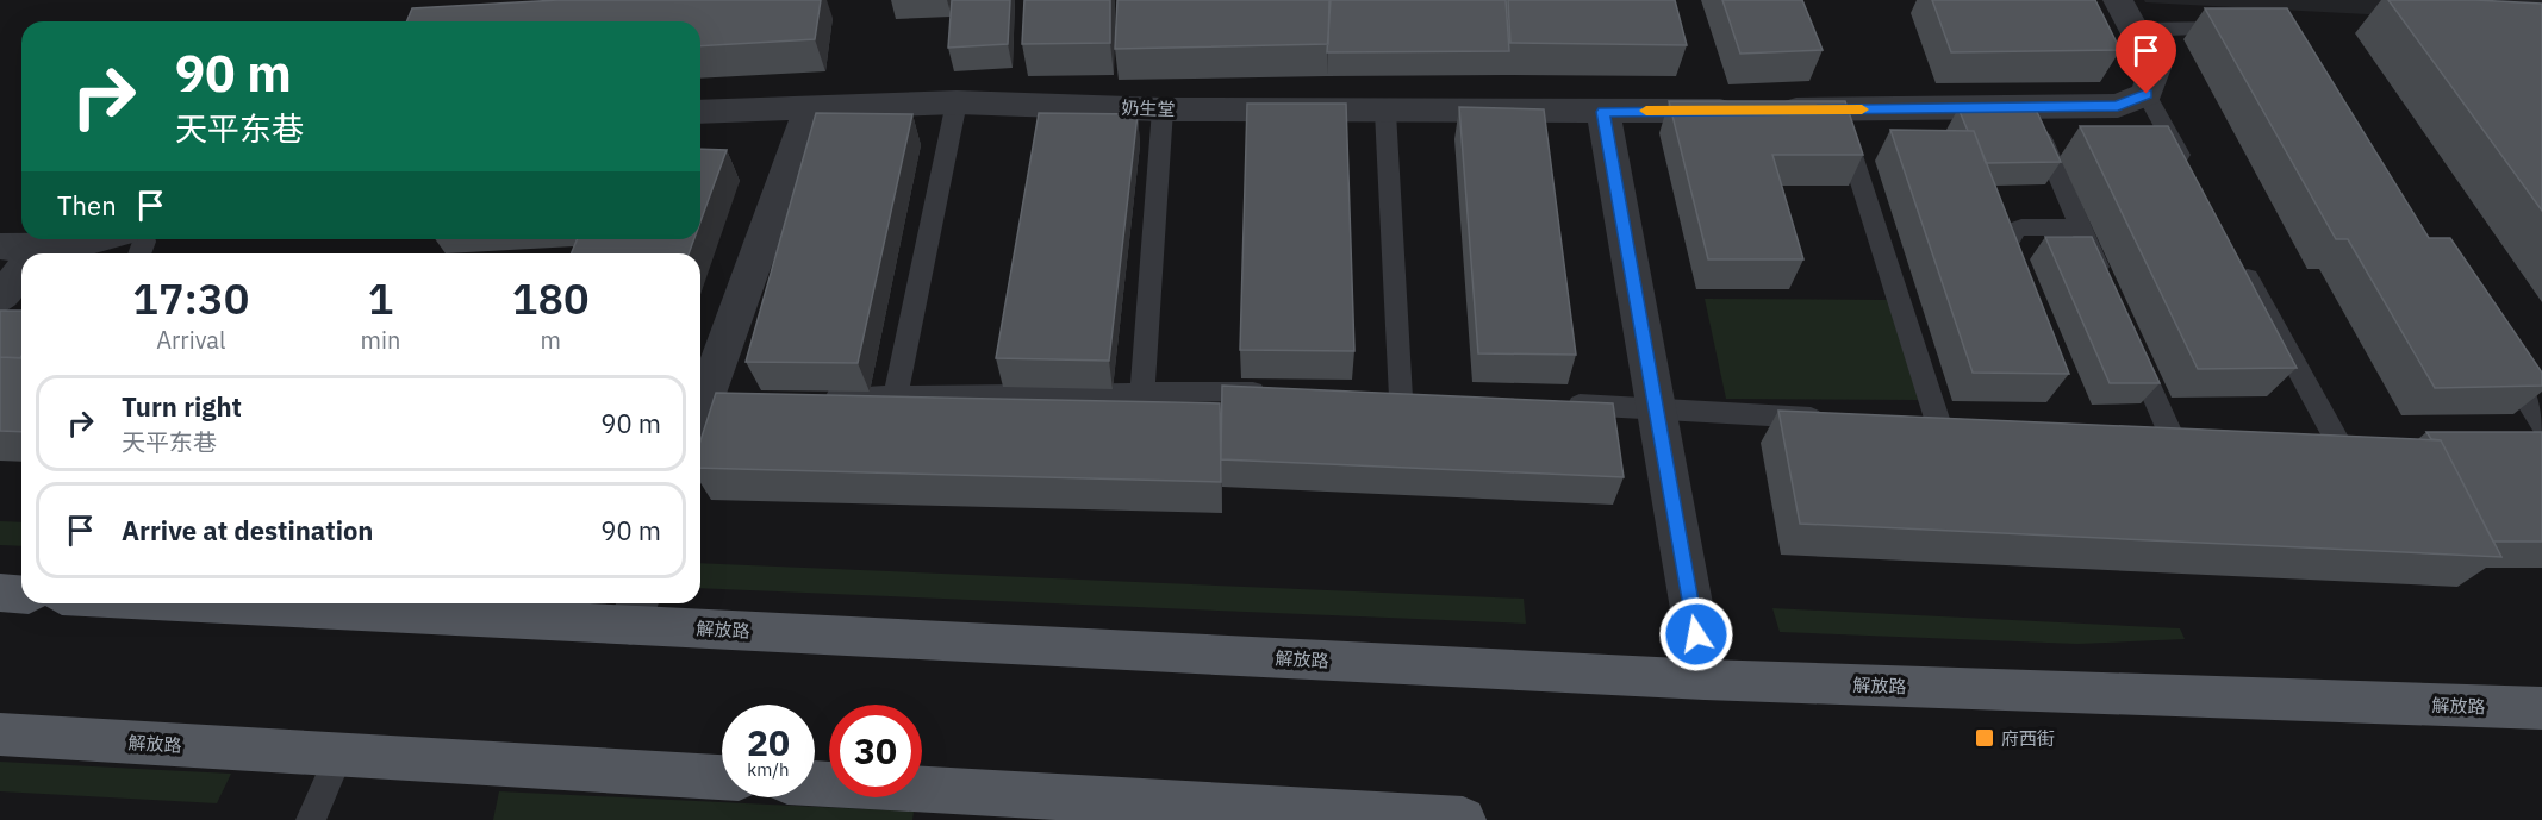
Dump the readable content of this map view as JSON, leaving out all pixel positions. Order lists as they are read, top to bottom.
{
  "streets": {
    "main road": ["解放路"],
    "street": ["奶生堂"]
  },
  "places": {
    "transit": ["府西街"]
  },
  "page": {
    "turn": ["90 m", "天平东巷"],
    "then": "Then",
    "eta": [
      "17:30",
      "Arrival",
      "1",
      "min",
      "180",
      "m"
    ],
    "list": [
      {
        "name": "Turn right",
        "note": "天平东巷",
        "value": "90 m"
      },
      {
        "name": "Arrive at destination",
        "value": "90 m"
      }
    ],
    "speed": "20 km/h",
    "limit": "30"
  }
}
